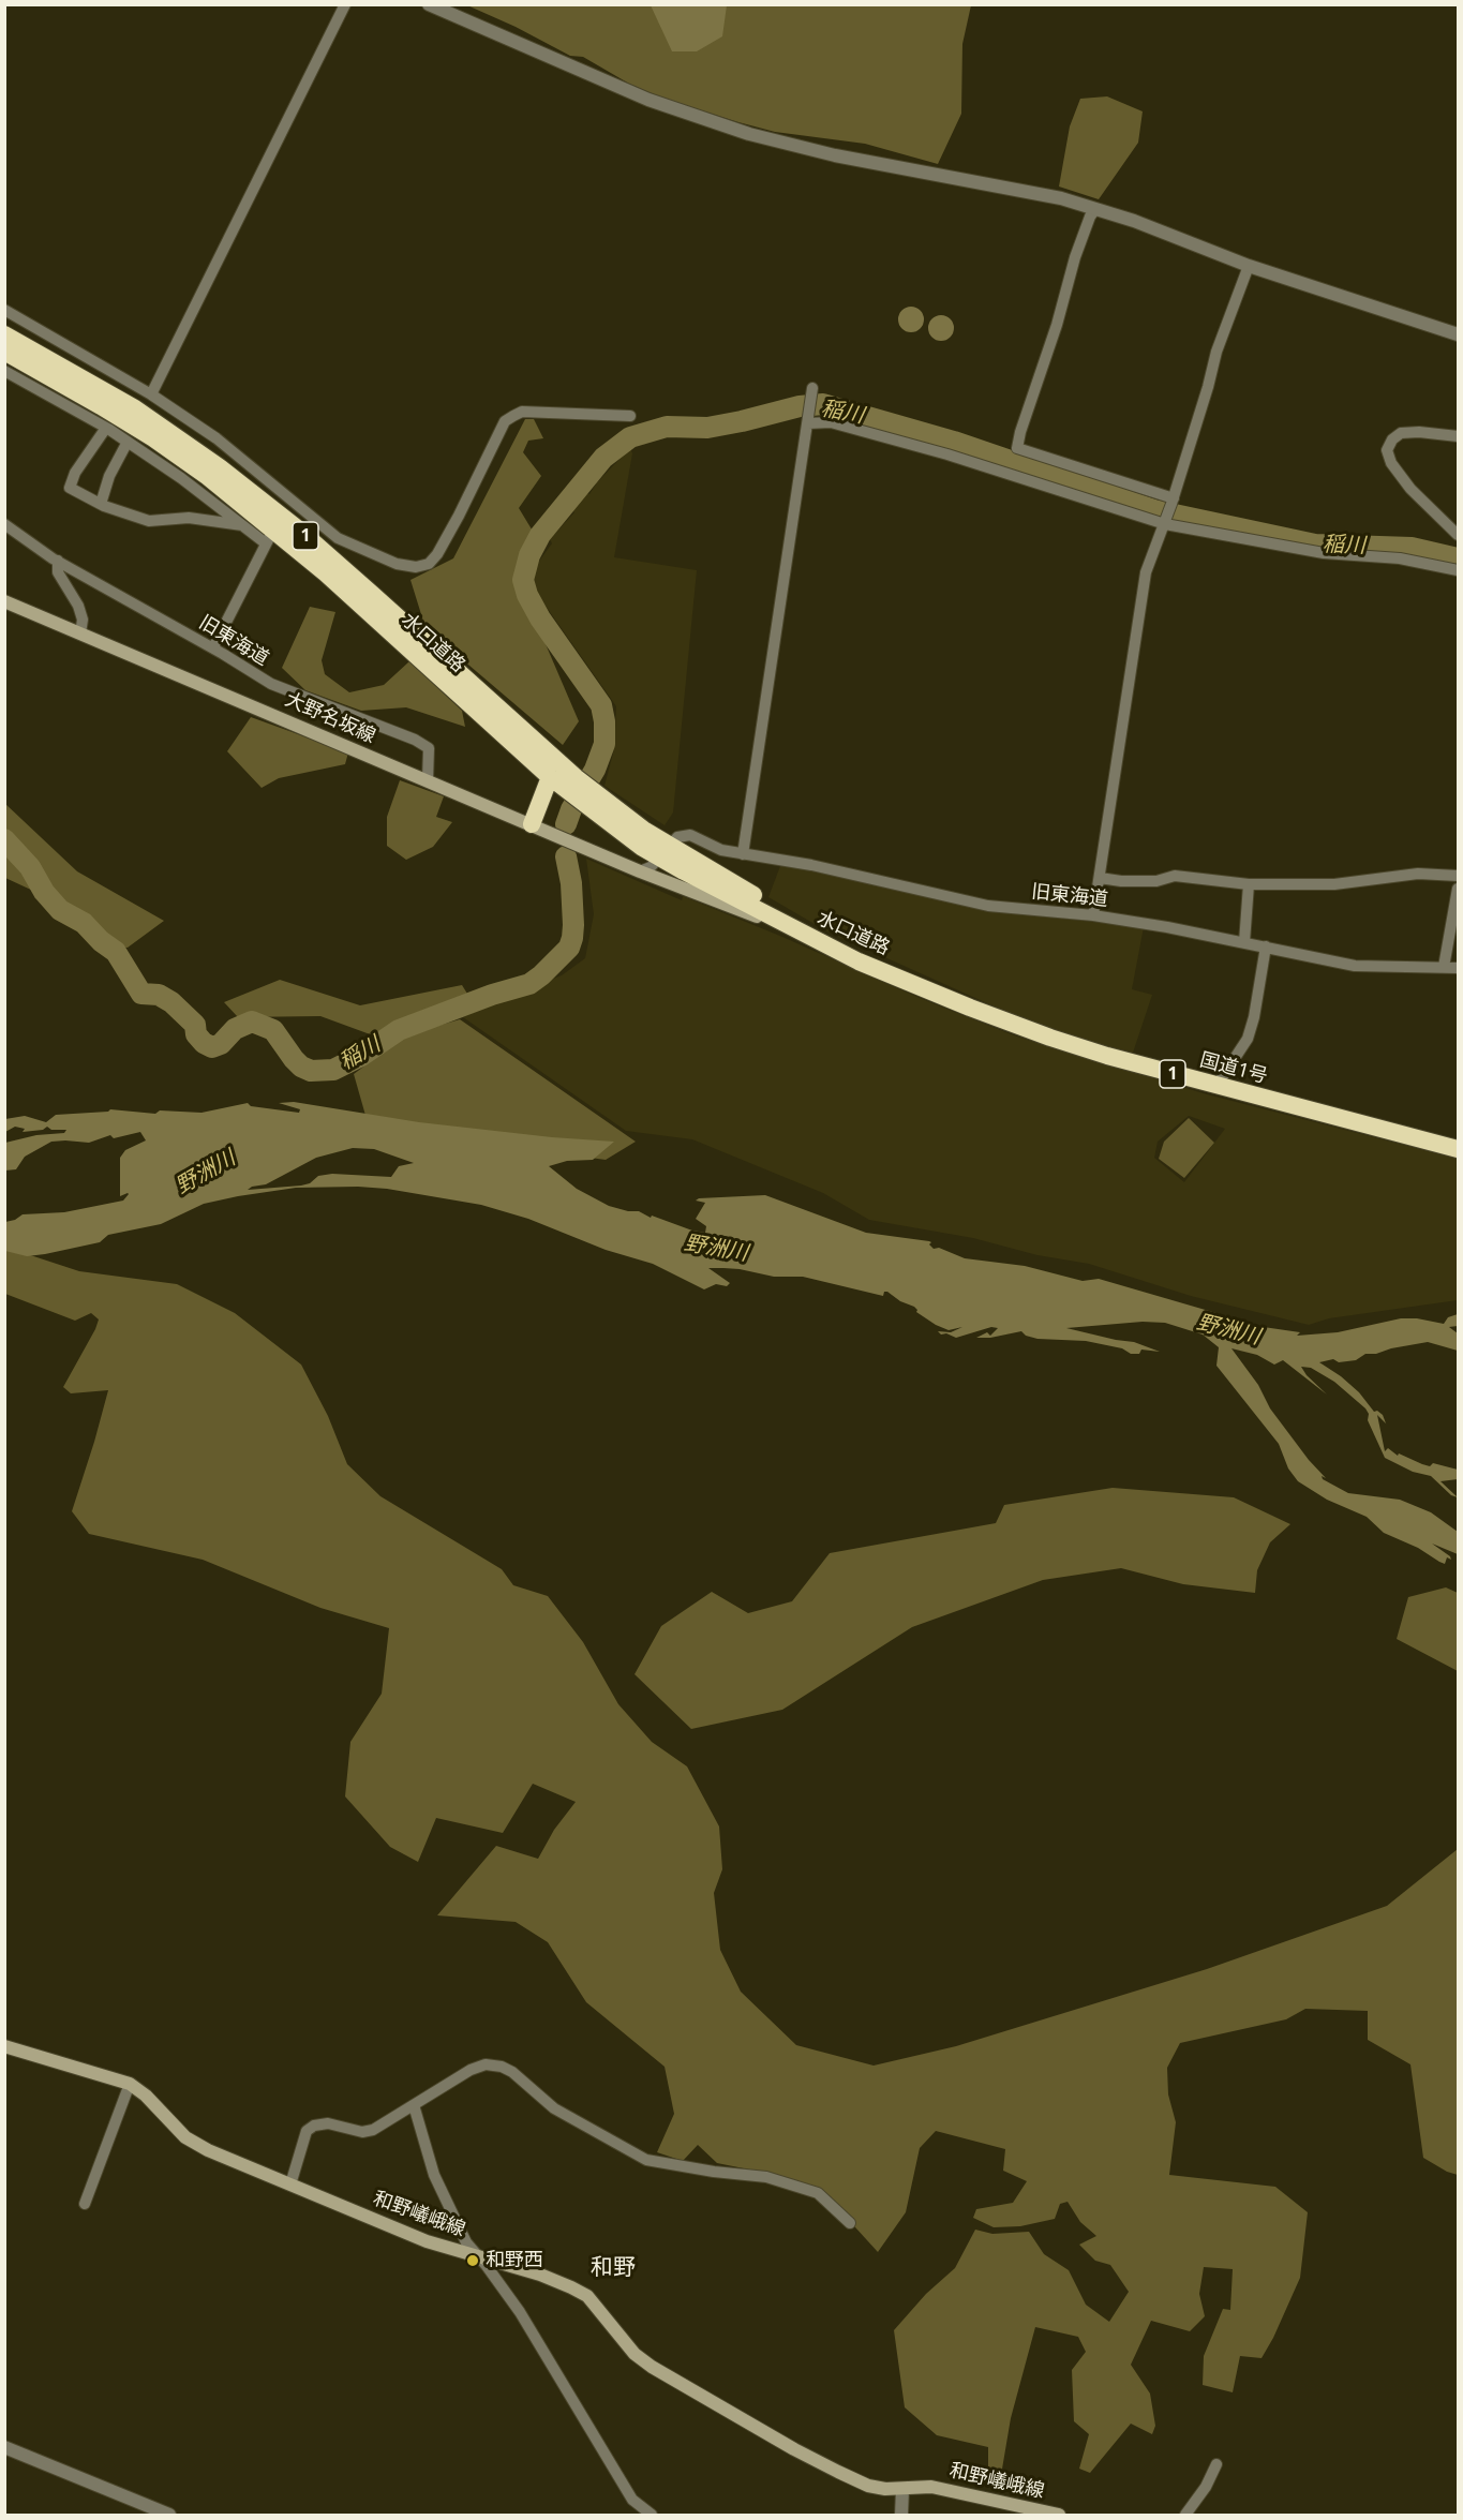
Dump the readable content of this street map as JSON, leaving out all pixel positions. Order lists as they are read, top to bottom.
{
  "streets": {
    "highway": ["1", "水口道路", "国道1号"],
    "main road": ["大野名坂線", "和野嶬峨線"],
    "street": ["旧東海道"]
  },
  "crossings": [
    ["旧東海道", "水口道路"],
    ["旧東海道", "大野名坂線"],
    ["水口道路", "大野名坂線"],
    ["水口道路", "国道1号"]
  ],
  "districts": ["和野"],
  "water": ["稲川", "野洲川"],
  "places": ["和野西"]
}
